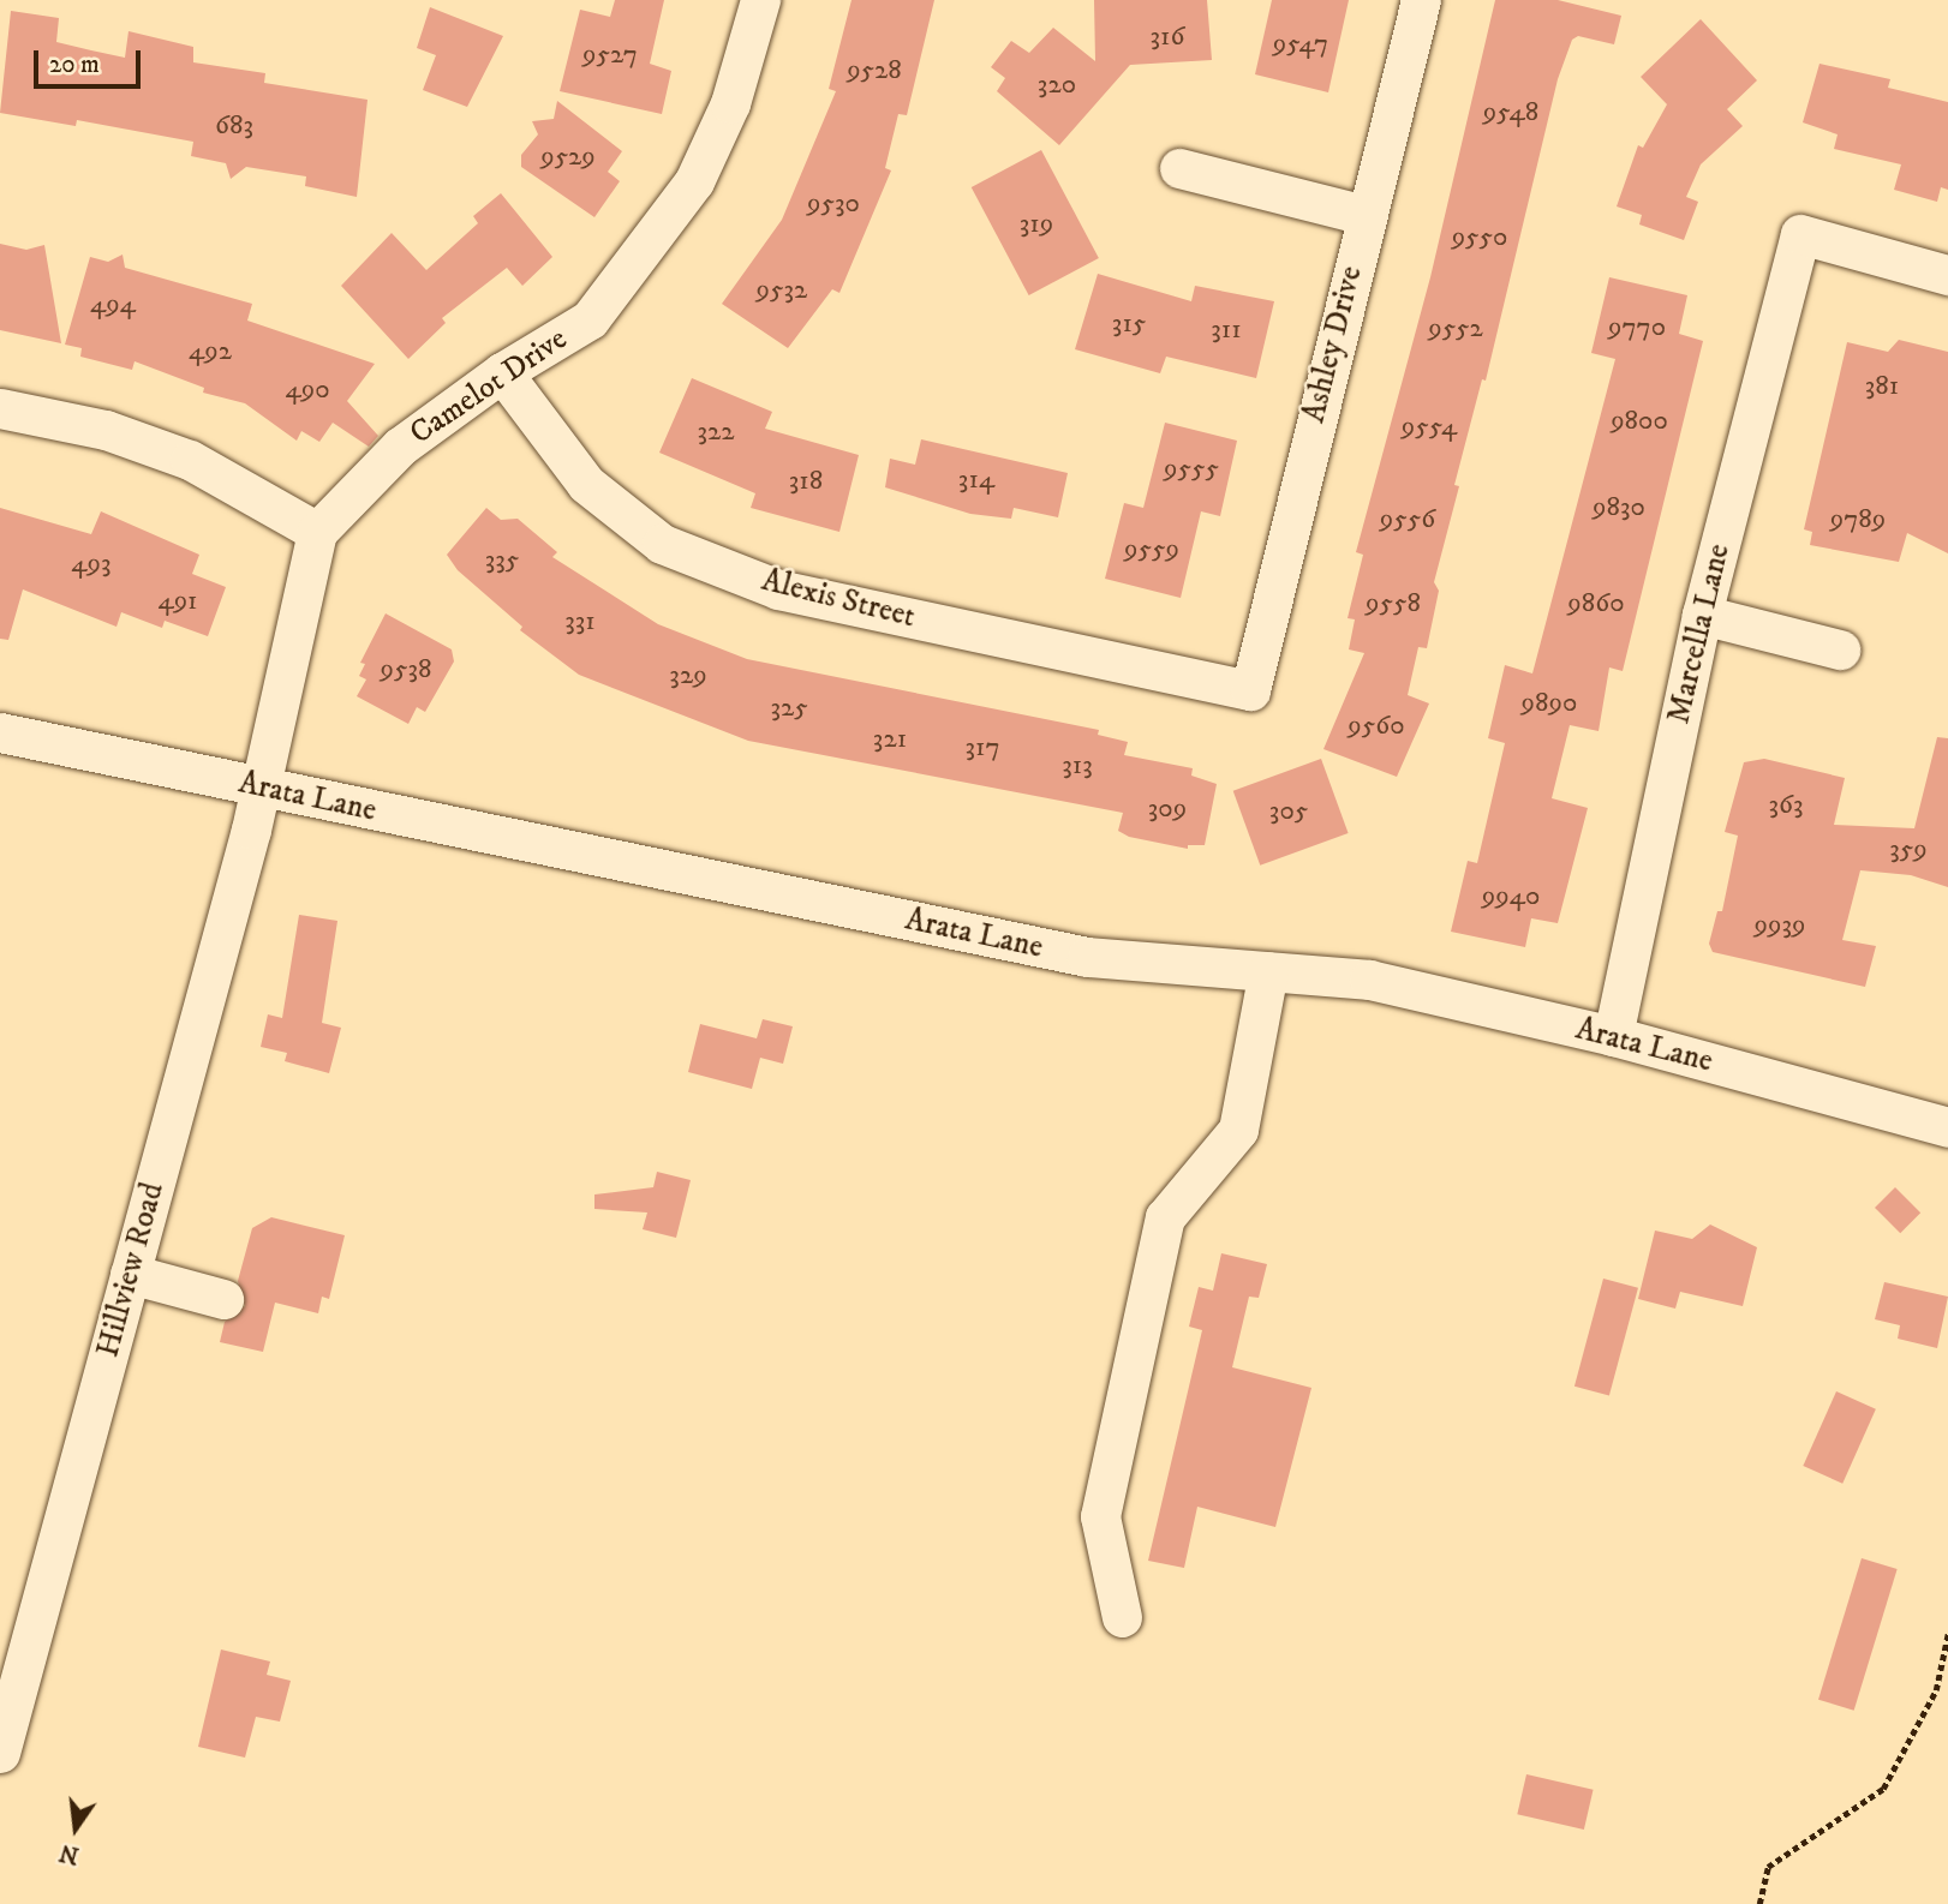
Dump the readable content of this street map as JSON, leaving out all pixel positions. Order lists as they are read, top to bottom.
{
  "streets": {
    "street": [
      "Ashley Drive",
      "Camelot Drive",
      "Alexis Street",
      "Marcella Lane",
      "Arata Lane",
      "Hillview Road"
    ]
  },
  "crossings": [
    ["Ashley Drive", "Alexis Street"],
    ["Camelot Drive", "Alexis Street"],
    ["Marcella Lane", "Arata Lane"],
    ["Arata Lane", "Hillview Road"]
  ],
  "house_numbers": [
    "316",
    "9547",
    "9527",
    "9528",
    "320",
    "9548",
    "683",
    "9529",
    "9530",
    "319",
    "9550",
    "9532",
    "494",
    "315",
    "9770",
    "9552",
    "311",
    "492",
    "381",
    "490",
    "9800",
    "9554",
    "322",
    "9555",
    "314",
    "318",
    "9830",
    "9556",
    "9789",
    "9559",
    "335",
    "493",
    "491",
    "9558",
    "9860",
    "331",
    "9538",
    "329",
    "9890",
    "325",
    "9560",
    "321",
    "317",
    "313",
    "363",
    "309",
    "305",
    "359",
    "9940",
    "9939"
  ],
  "scale_bar": "20 m",
  "north": "bottom"
}
